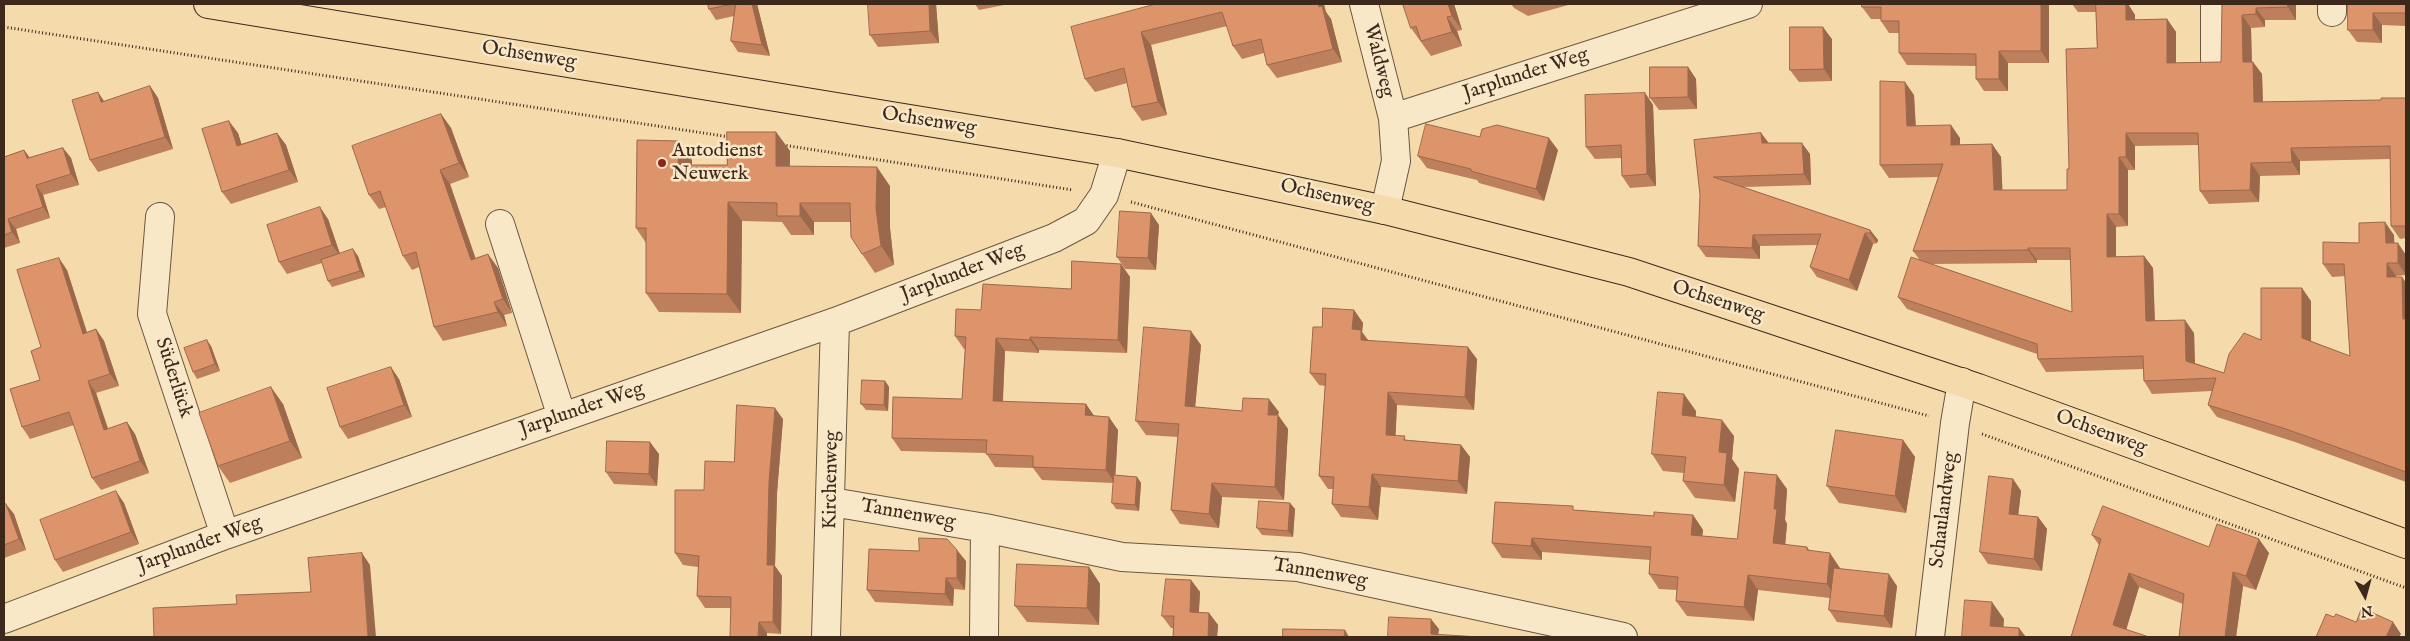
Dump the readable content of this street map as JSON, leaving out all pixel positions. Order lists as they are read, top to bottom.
{
  "streets": {
    "main road": ["Ochsenweg"],
    "street": [
      "Waldweg",
      "Jarplunder Weg",
      "Süderlück",
      "Kirchenweg",
      "Schaulandweg",
      "Tannenweg"
    ]
  },
  "crossings": [
    ["Ochsenweg", "Jarplunder Weg"],
    ["Ochsenweg", "Schaulandweg"],
    ["Waldweg", "Jarplunder Weg"],
    ["Jarplunder Weg", "Süderlück"],
    ["Jarplunder Weg", "Kirchenweg"],
    ["Kirchenweg", "Tannenweg"]
  ],
  "places": ["Autodienst Neuwerk"],
  "north": "bottom"
}
